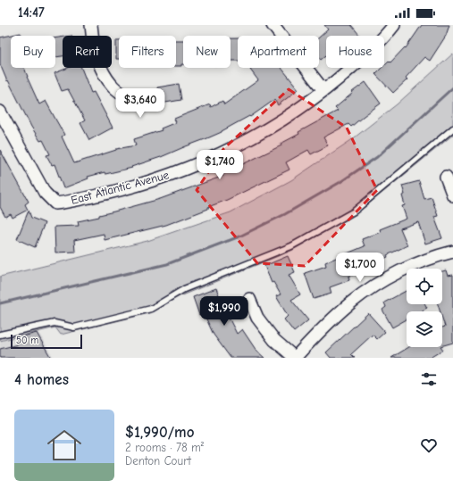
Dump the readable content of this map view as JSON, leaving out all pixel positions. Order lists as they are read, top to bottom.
{
  "streets": {
    "street": ["East Atlantic Avenue"]
  },
  "scale_bar": "50 m",
  "page": {
    "status": "14:47",
    "chip": [
      "Buy",
      "Rent",
      "Filters",
      "New",
      "Apartment",
      "House"
    ],
    "price": [
      "$3,640",
      "$1,740",
      "$1,700",
      "$1,990"
    ],
    "scale": "50 m",
    "heading": "4 homes",
    "list": [
      {
        "name": "$1,990/mo",
        "note": "2 rooms · 78 m² · Denton Court"
      }
    ]
  }
}
